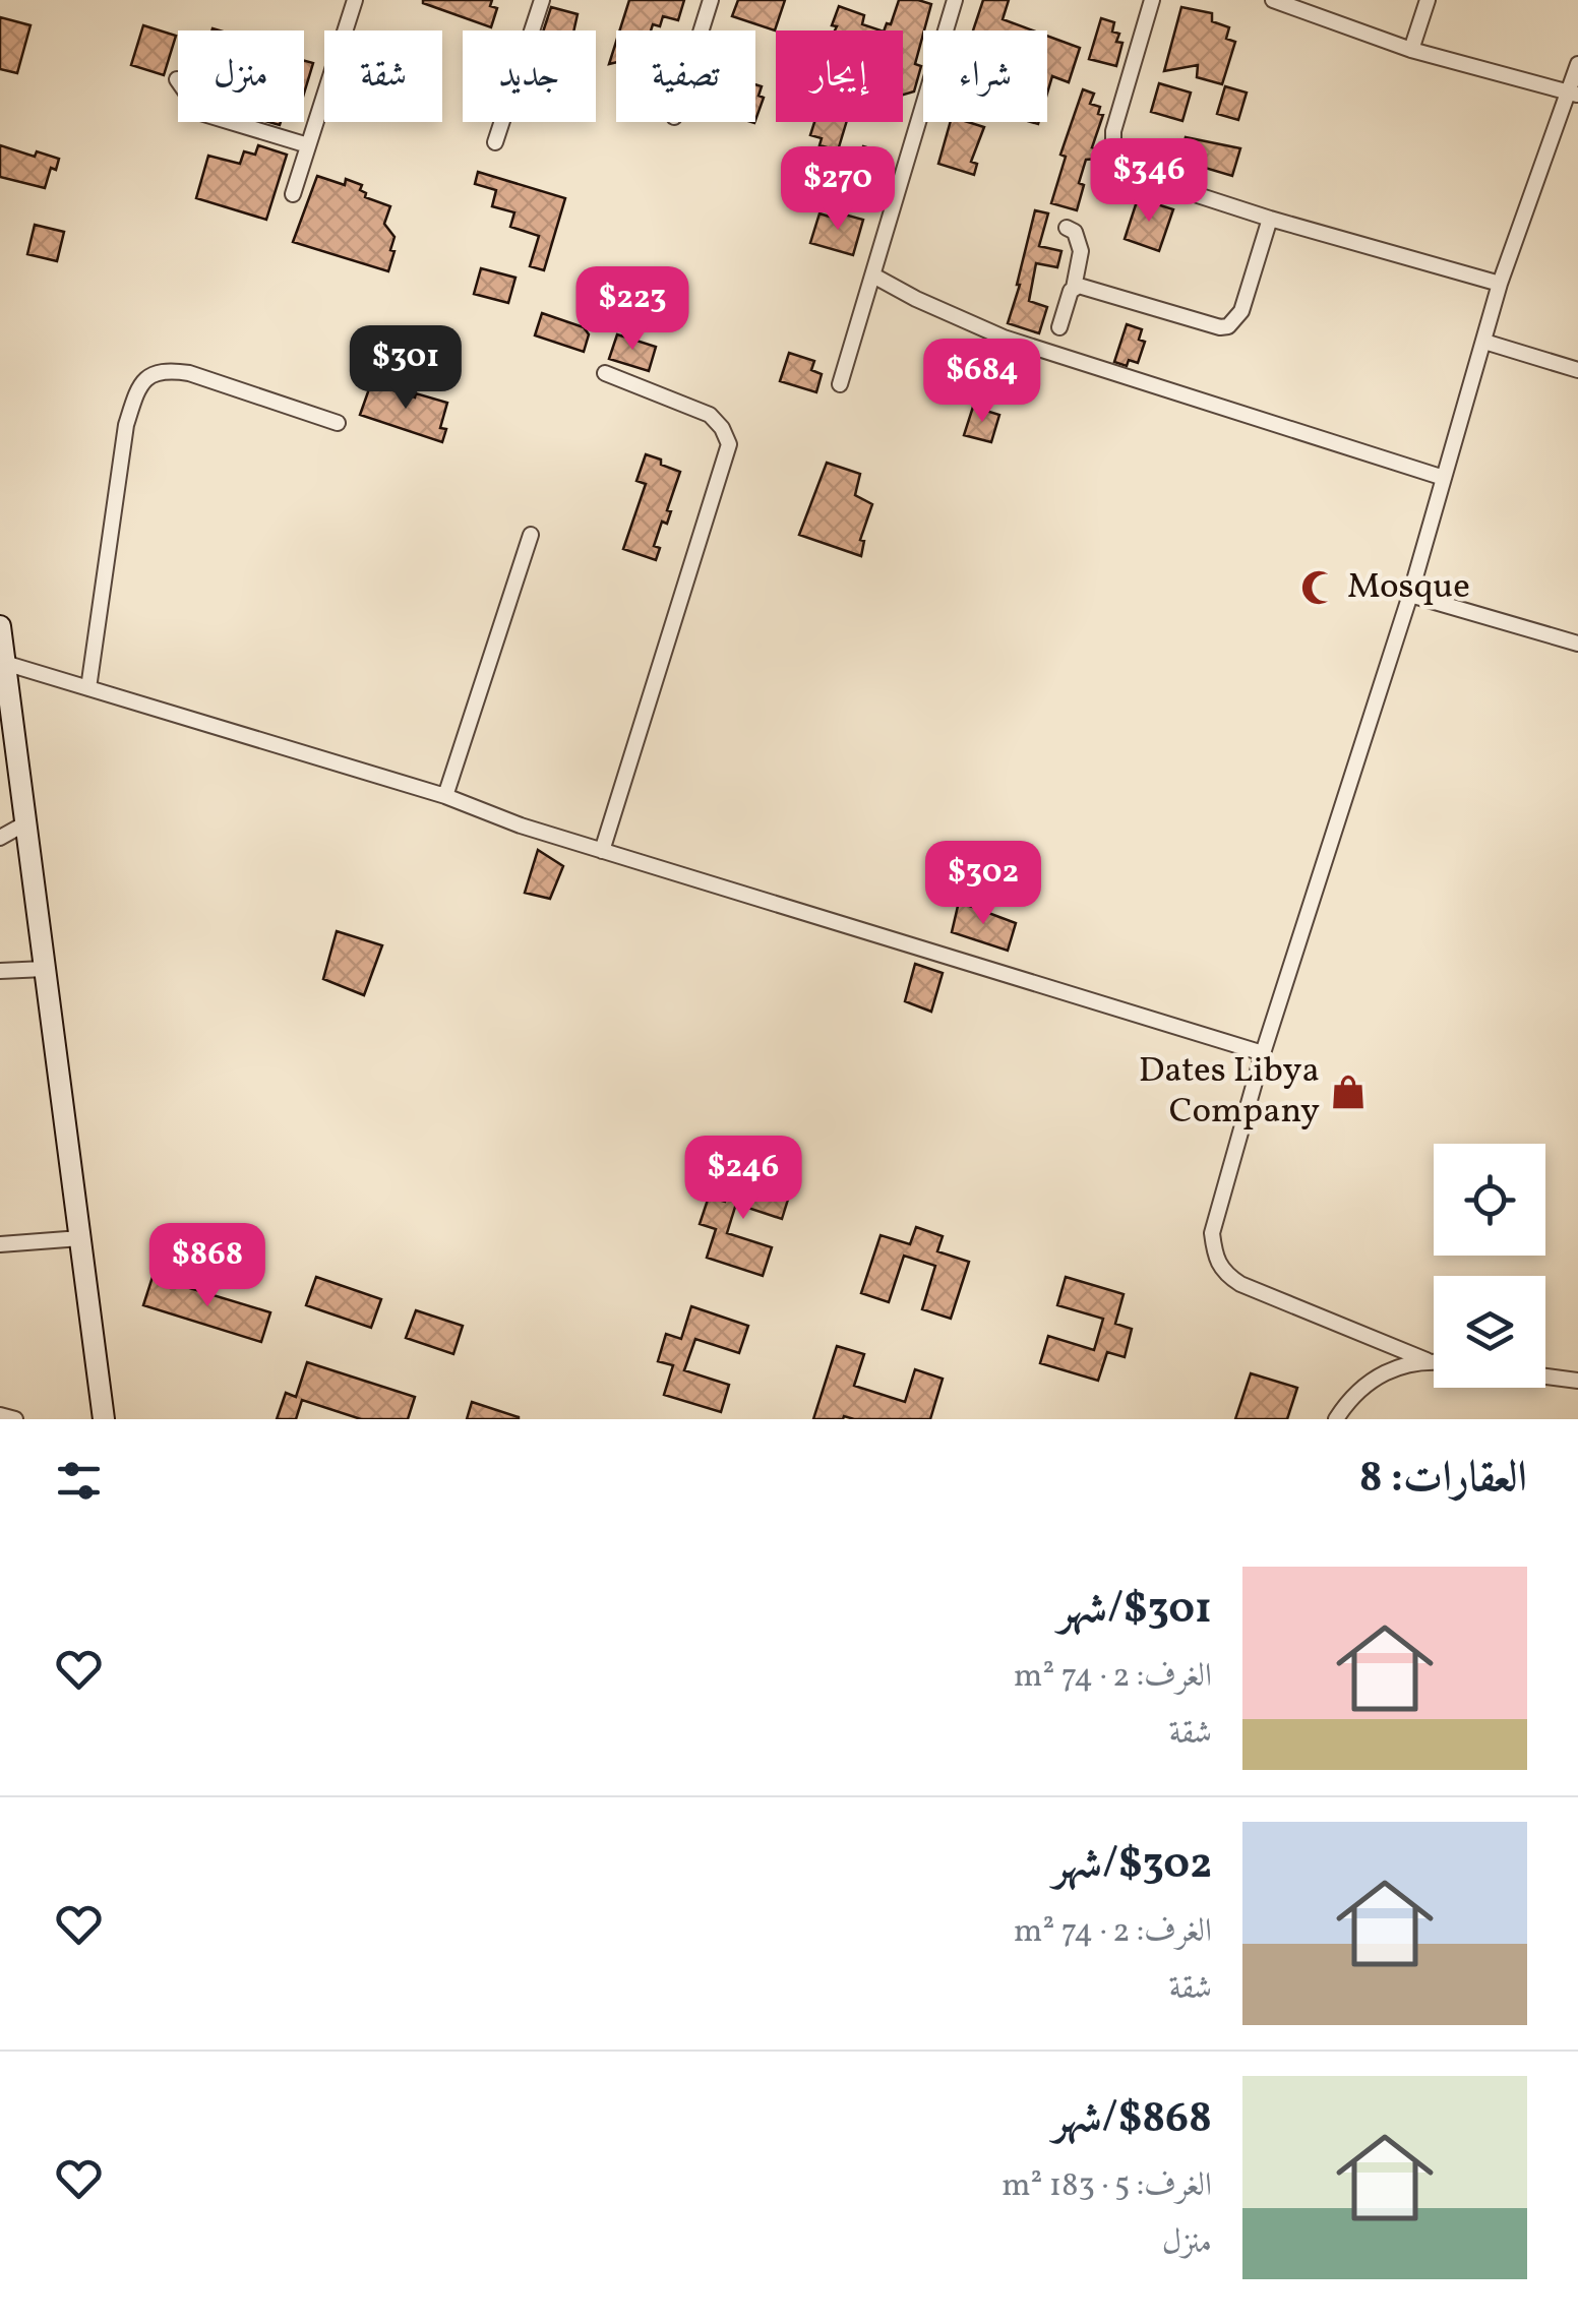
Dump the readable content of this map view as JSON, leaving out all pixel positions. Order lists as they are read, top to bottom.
{
  "places": {
    "mosque": ["Mosque"],
    "shop": ["Dates Libya Company"]
  },
  "page": {
    "chip": [
      "شراء",
      "إيجار",
      "تصفية",
      "جديد",
      "شقة",
      "منزل"
    ],
    "price": [
      "$346",
      "$270",
      "$223",
      "$301",
      "$684",
      "$302",
      "$246",
      "$868"
    ],
    "heading": "العقارات: 8",
    "list": [
      {
        "name": "$301/شهر",
        "note": "الغرف: 2 · 74 m² · شقة"
      },
      {
        "name": "$302/شهر",
        "note": "الغرف: 2 · 74 m² · شقة"
      },
      {
        "name": "$868/شهر",
        "note": "الغرف: 5 · 183 m² · منزل"
      }
    ]
  }
}
